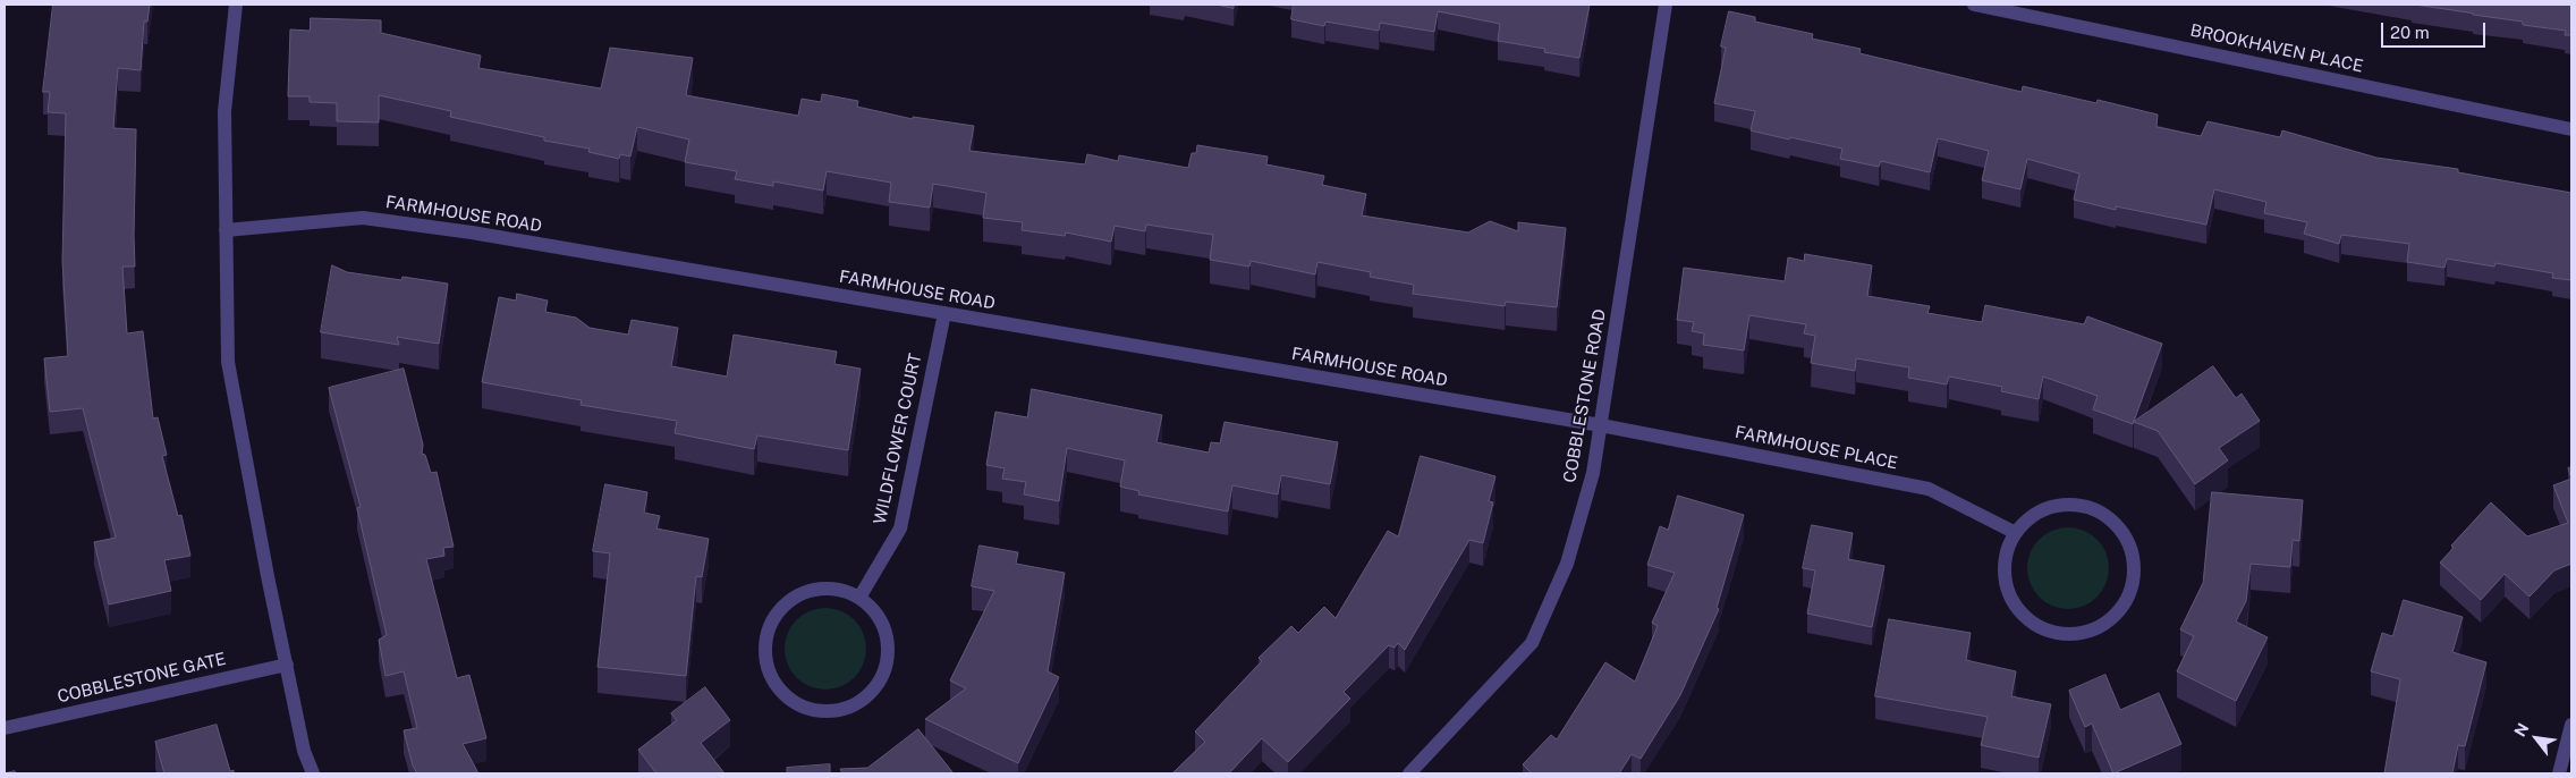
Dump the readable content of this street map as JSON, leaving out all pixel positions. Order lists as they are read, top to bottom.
{
  "streets": {
    "street": [
      "BROOKHAVEN PLACE",
      "FARMHOUSE ROAD",
      "COBBLESTONE ROAD",
      "WILDFLOWER COURT",
      "FARMHOUSE PLACE",
      "COBBLESTONE GATE"
    ]
  },
  "crossings": [
    ["FARMHOUSE ROAD", "COBBLESTONE ROAD"],
    ["FARMHOUSE ROAD", "WILDFLOWER COURT"],
    ["FARMHOUSE ROAD", "FARMHOUSE PLACE"],
    ["COBBLESTONE ROAD", "FARMHOUSE PLACE"]
  ],
  "scale_bar": "20 m",
  "north": "top left"
}
